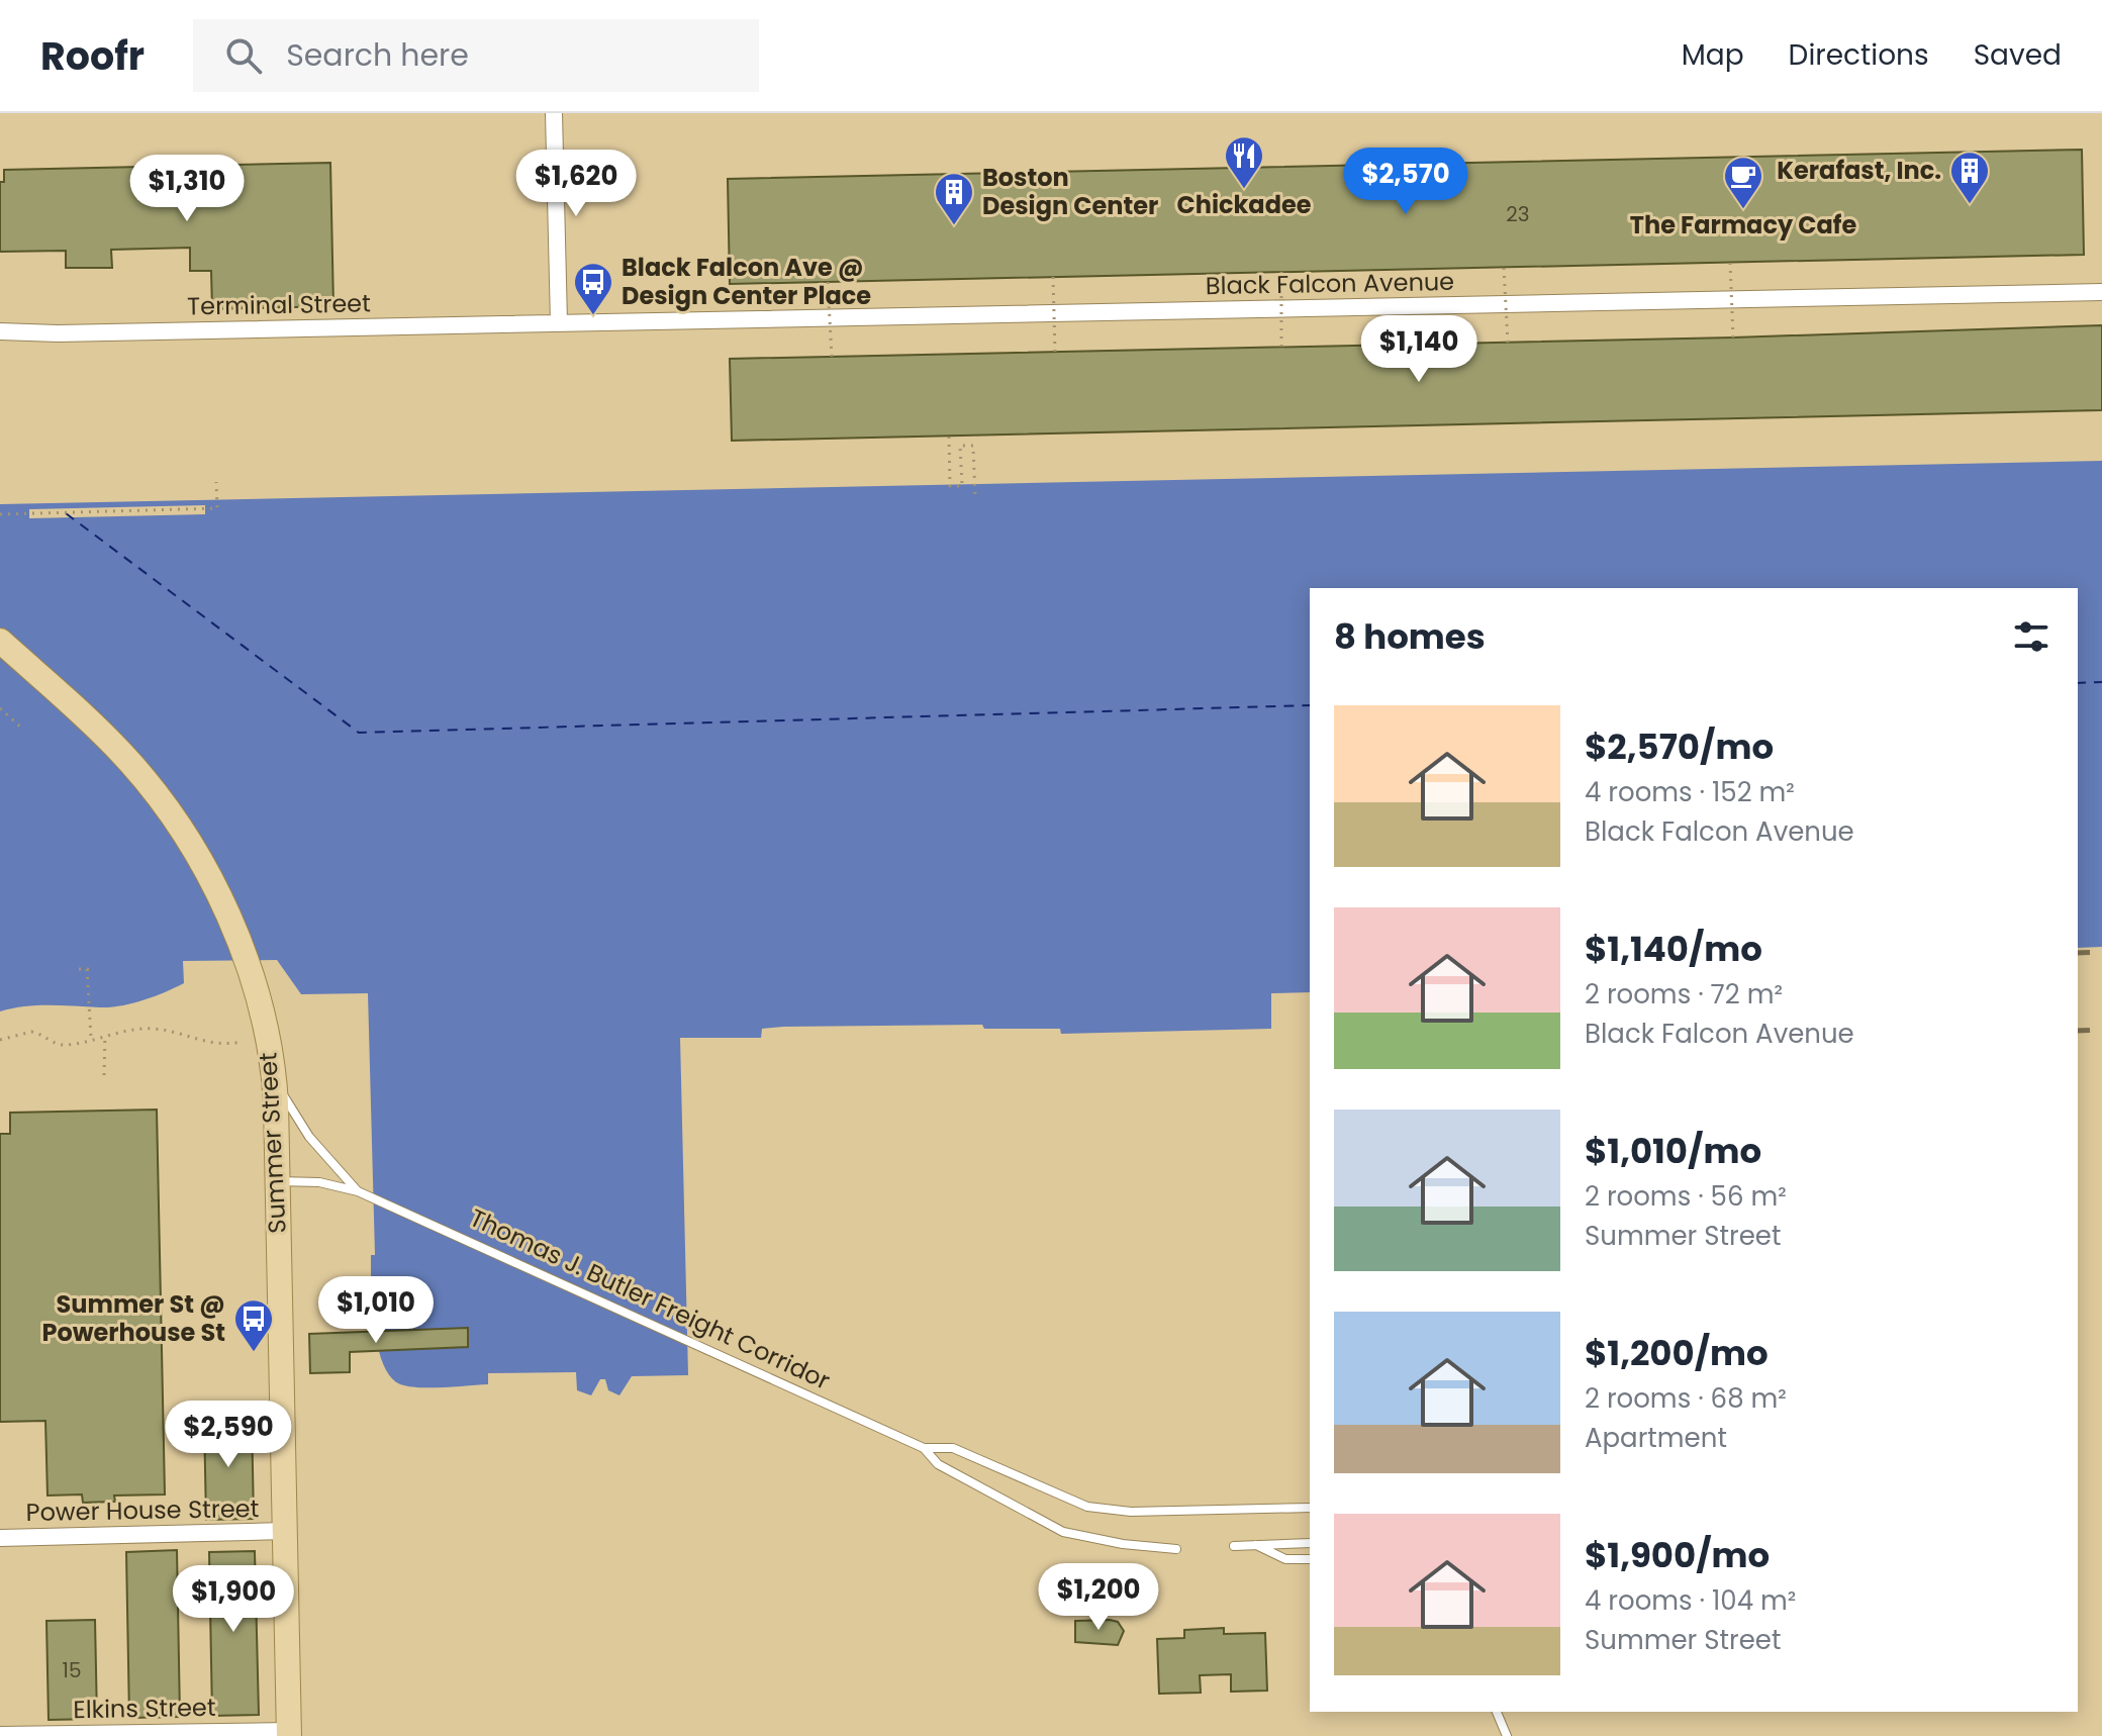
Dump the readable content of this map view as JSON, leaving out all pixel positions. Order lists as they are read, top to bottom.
{
  "streets": {
    "main road": ["Summer Street"],
    "street": [
      "Black Falcon Avenue",
      "Terminal Street",
      "Power House Street",
      "Elkins Street"
    ],
    "lane": ["Thomas J. Butler Freight Corridor"]
  },
  "crossings": [
    ["Black Falcon Avenue", "Terminal Street"],
    ["Summer Street", "Thomas J. Butler Freight Corridor"],
    ["Summer Street", "Power House Street"],
    ["Summer Street", "Elkins Street"]
  ],
  "places": {
    "restaurant": ["Chickadee"],
    "building": ["Kerafast, Inc.", "Boston Design Center"],
    "cafe": ["The Farmacy Cafe"],
    "bus stop": ["Black Falcon Ave @ Design Center Place", "Summer St @ Powerhouse St"]
  },
  "house_numbers": ["23", "15"],
  "page": {
    "header": "Roofr",
    "search": "Search here",
    "nav": ["Map", "Directions", "Saved"],
    "price": [
      "$2,570",
      "$1,620",
      "$1,310",
      "$1,140",
      "$1,010",
      "$2,590",
      "$1,200",
      "$1,900"
    ],
    "heading": "8 homes",
    "list": [
      {
        "name": "$2,570/mo",
        "note": "4 rooms · 152 m² · Black Falcon Avenue"
      },
      {
        "name": "$1,140/mo",
        "note": "2 rooms · 72 m² · Black Falcon Avenue"
      },
      {
        "name": "$1,010/mo",
        "note": "2 rooms · 56 m² · Summer Street"
      },
      {
        "name": "$1,200/mo",
        "note": "2 rooms · 68 m² · Apartment"
      },
      {
        "name": "$1,900/mo",
        "note": "4 rooms · 104 m² · Summer Street"
      }
    ]
  }
}
